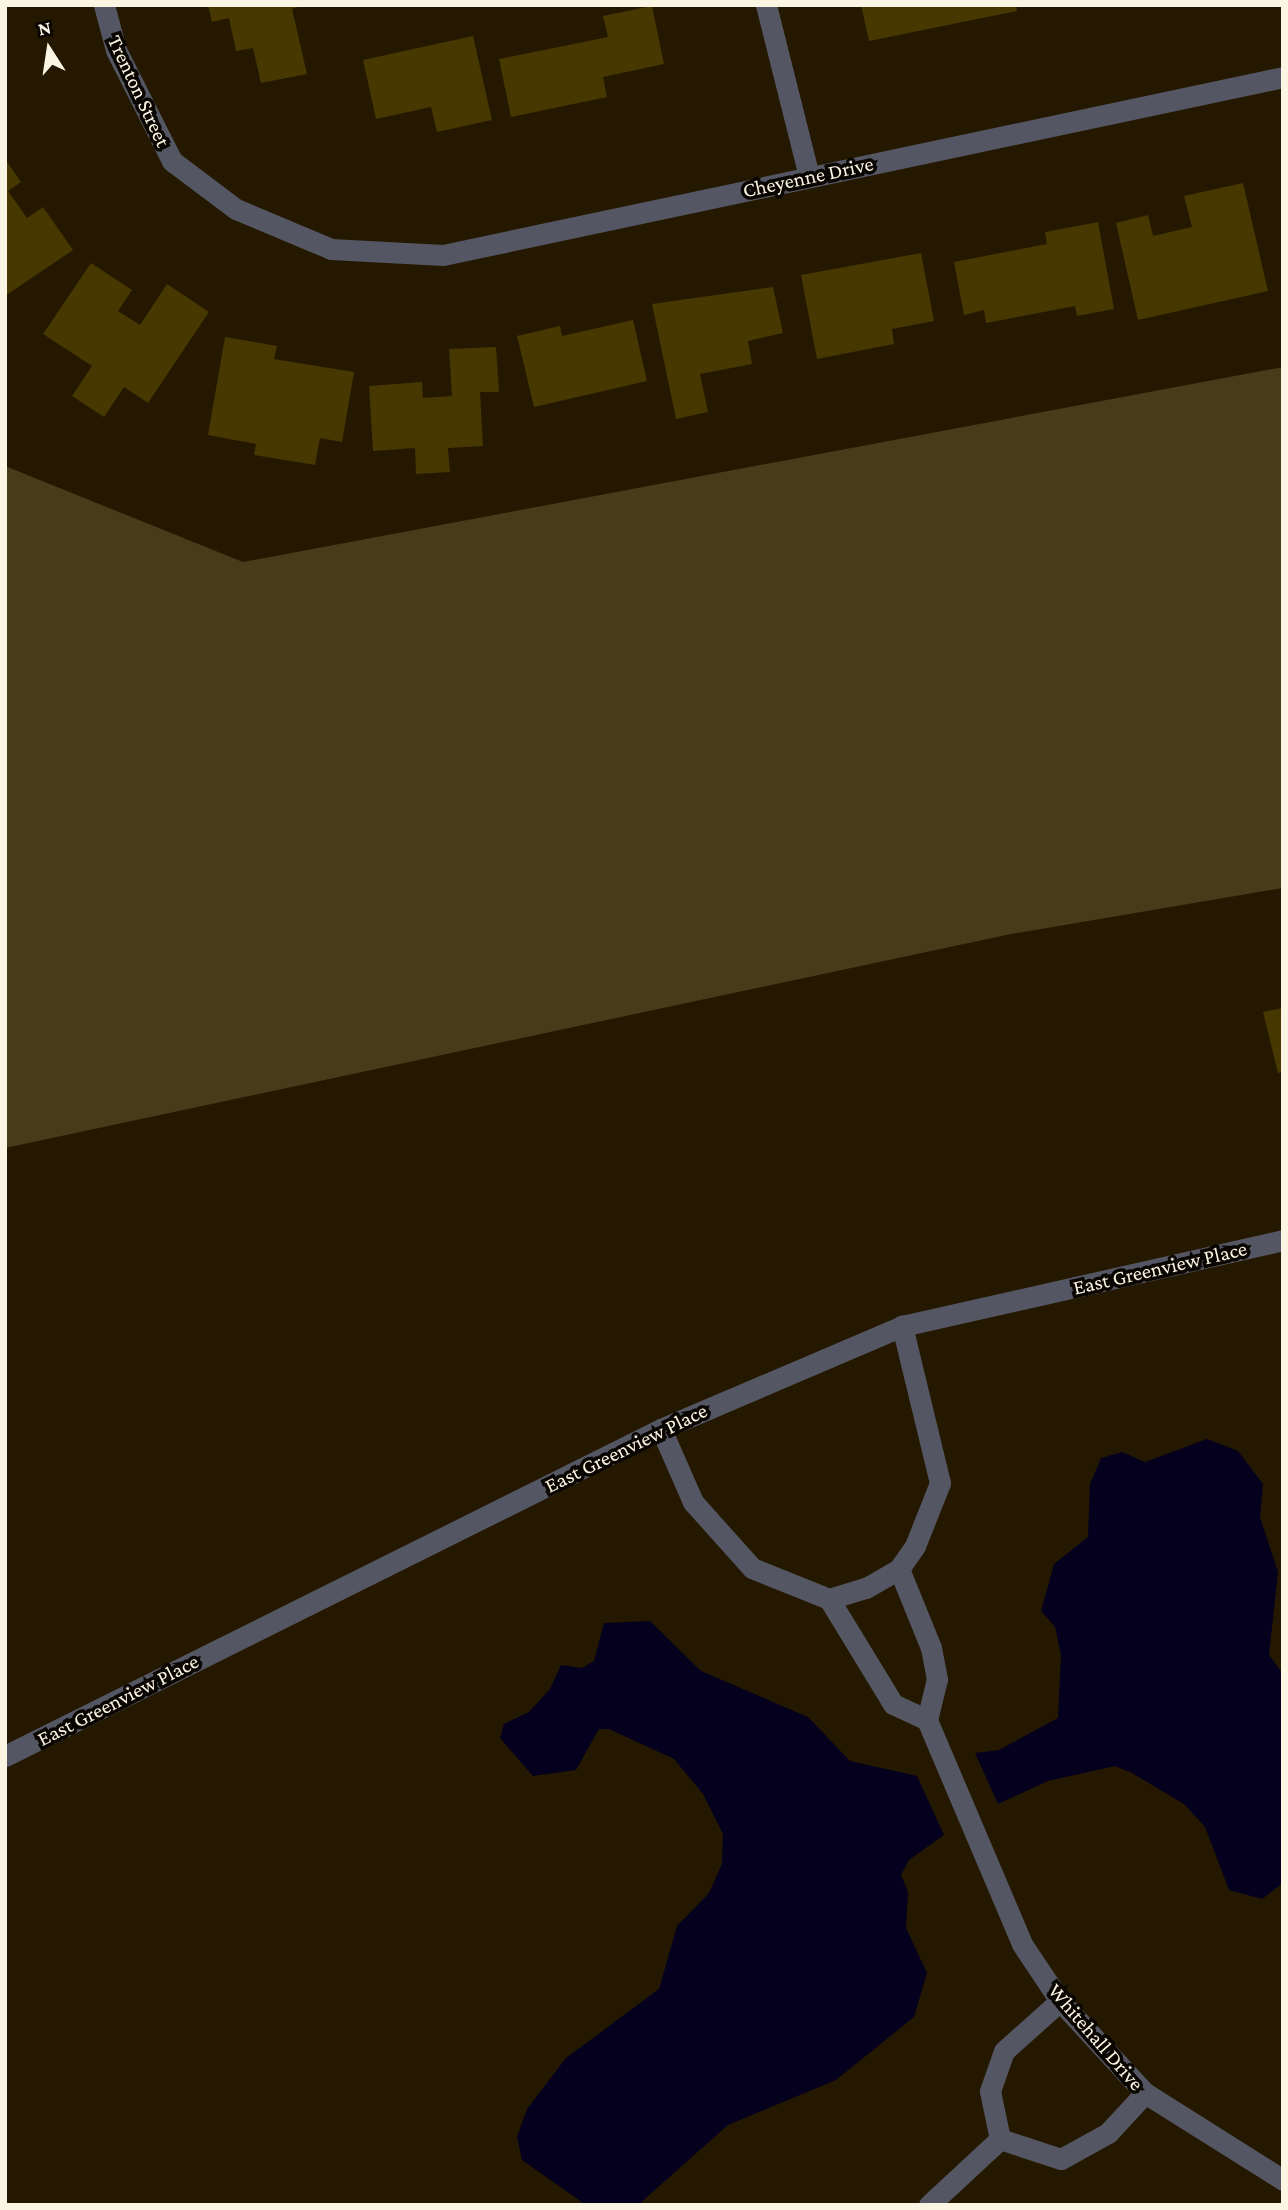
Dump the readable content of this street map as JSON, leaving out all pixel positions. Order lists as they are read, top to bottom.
{
  "streets": {
    "street": [
      "Trenton Street",
      "Cheyenne Drive",
      "East Greenview Place",
      "Whitehall Drive"
    ]
  },
  "crossings": [
    ["Trenton Street", "Cheyenne Drive"]
  ],
  "north": "top"
}
